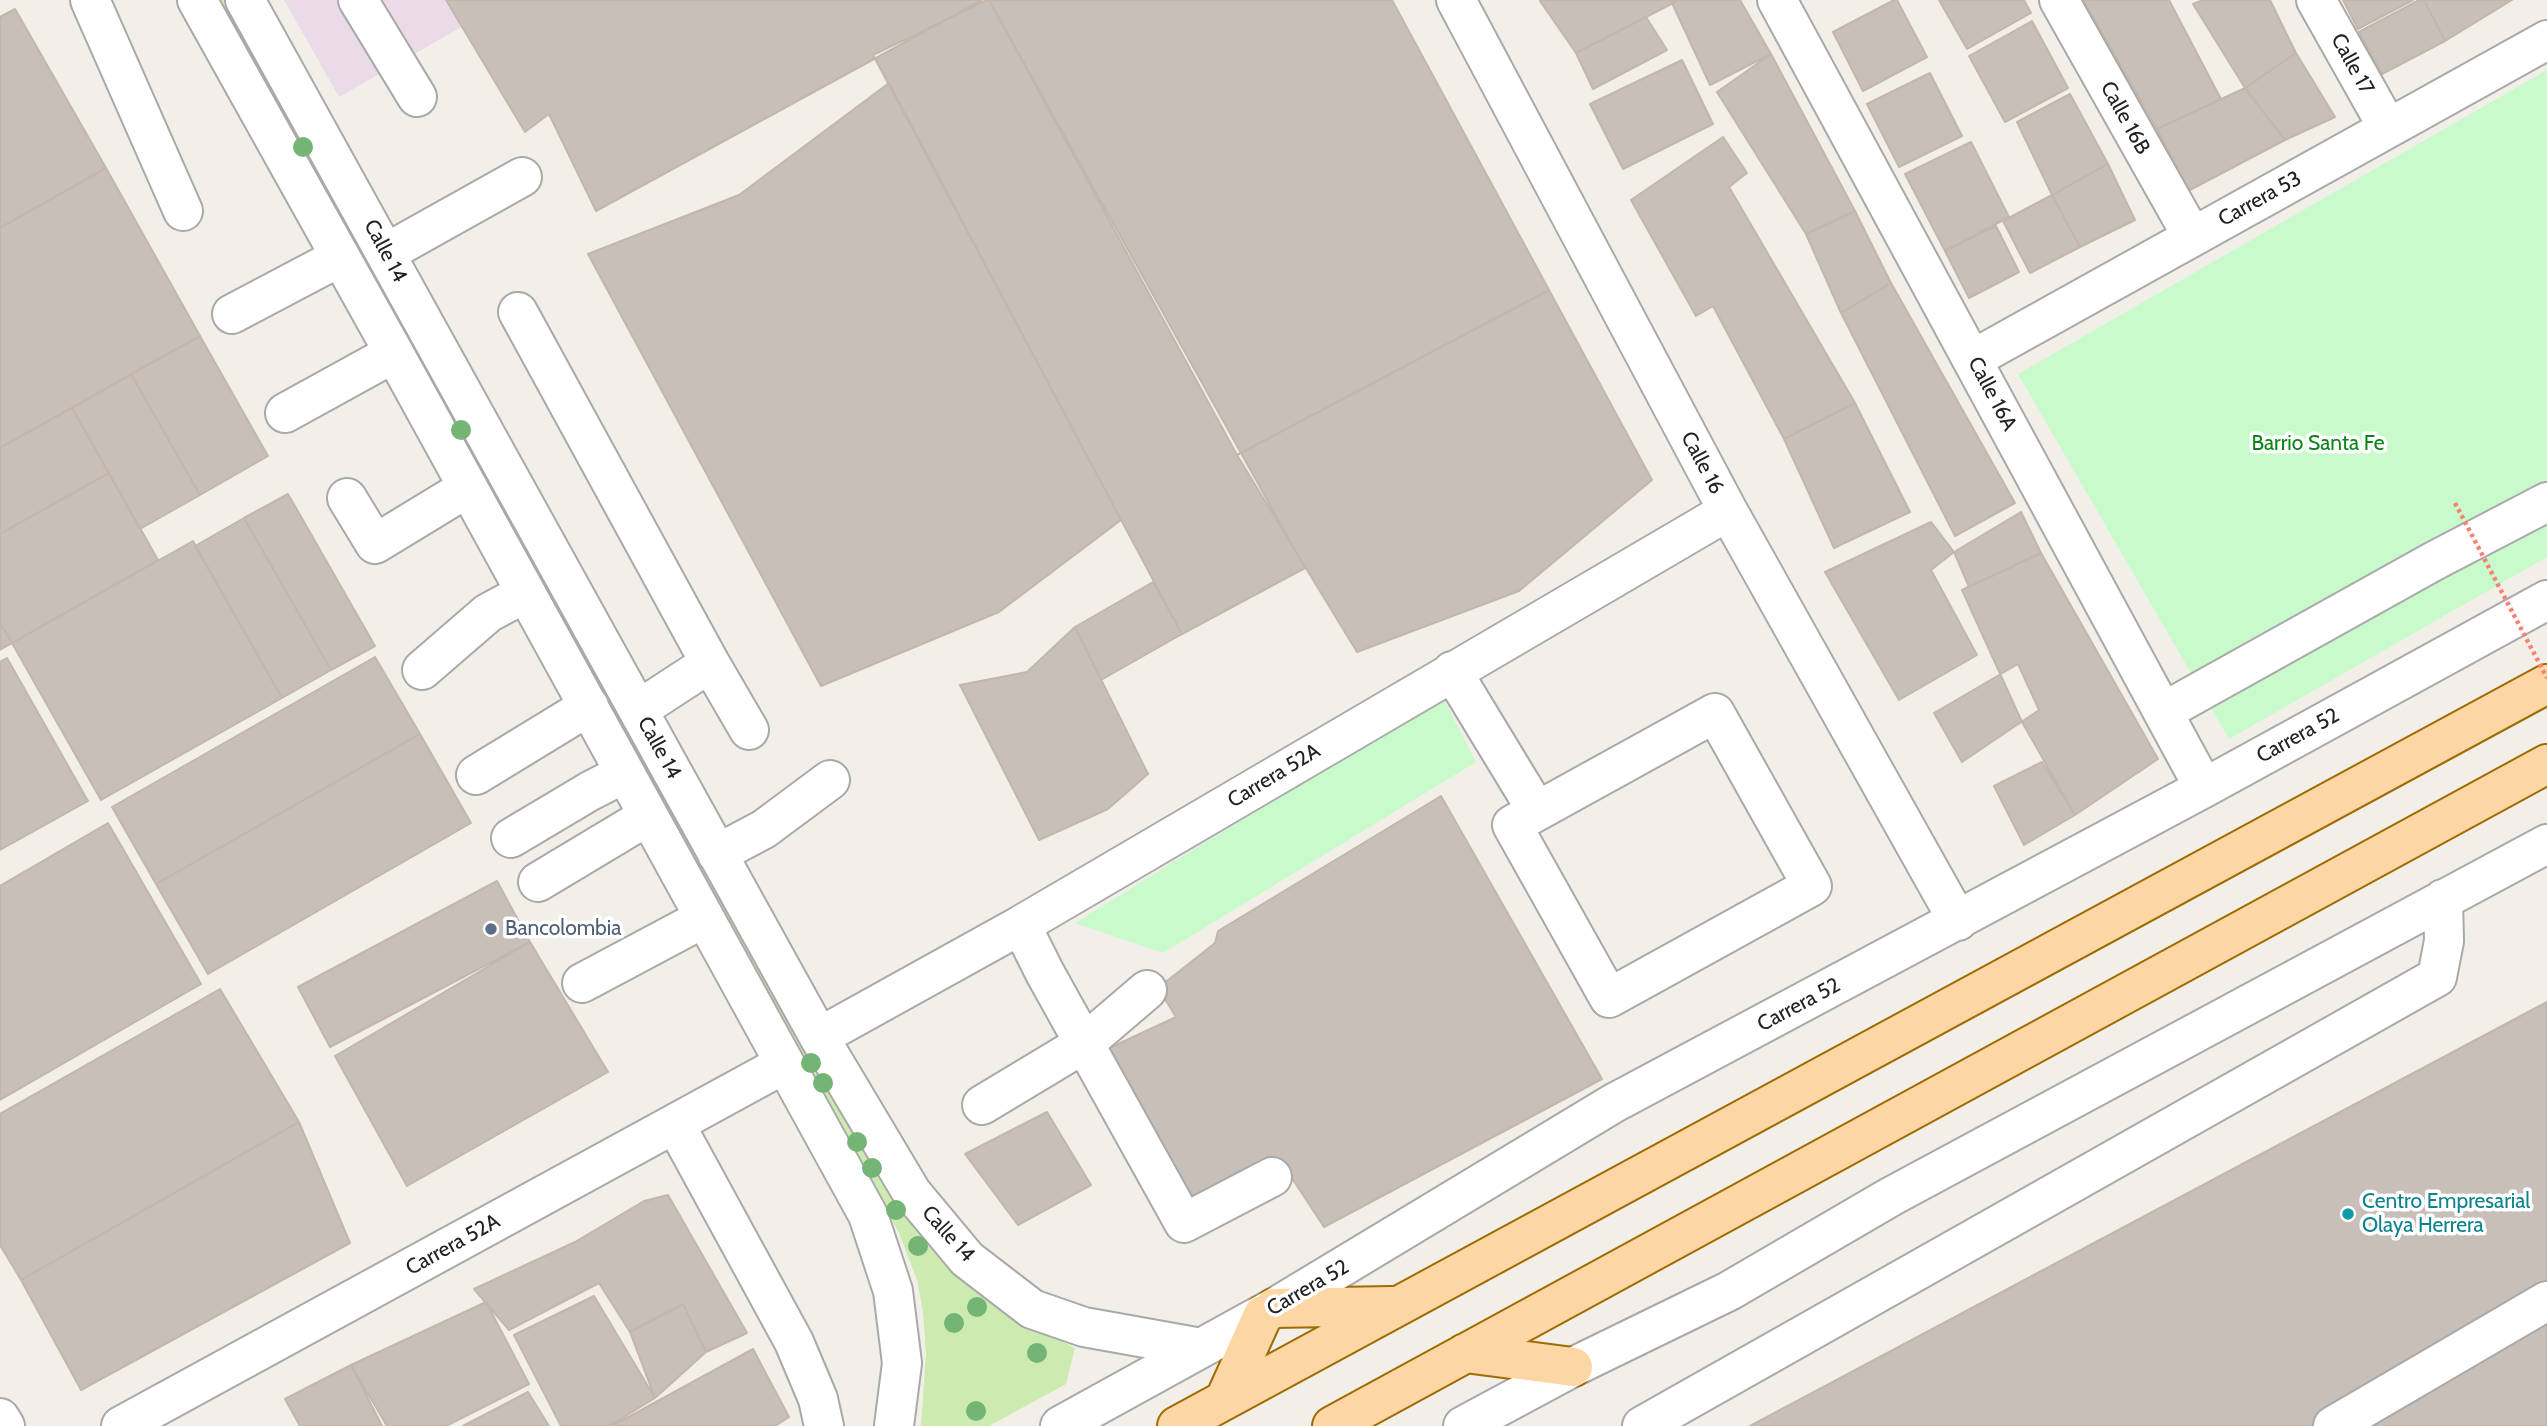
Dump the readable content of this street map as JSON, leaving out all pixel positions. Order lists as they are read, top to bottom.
{
  "streets": {
    "street": [
      "Calle 17",
      "Calle 16B",
      "Carrera 53",
      "Calle 14",
      "Calle 16A",
      "Calle 16",
      "Carrera 52",
      "Carrera 52A"
    ]
  },
  "crossings": [
    ["Calle 17", "Carrera 53"],
    ["Calle 16B", "Carrera 53"],
    ["Carrera 53", "Calle 16A"],
    ["Calle 14", "Carrera 52"],
    ["Calle 14", "Carrera 52A"],
    ["Calle 16A", "Carrera 52"],
    ["Calle 16", "Carrera 52"],
    ["Calle 16", "Carrera 52A"]
  ],
  "parks": ["Barrio Santa Fe"],
  "places": ["Bancolombia", "Centro Empresarial Olaya Herrera"]
}
